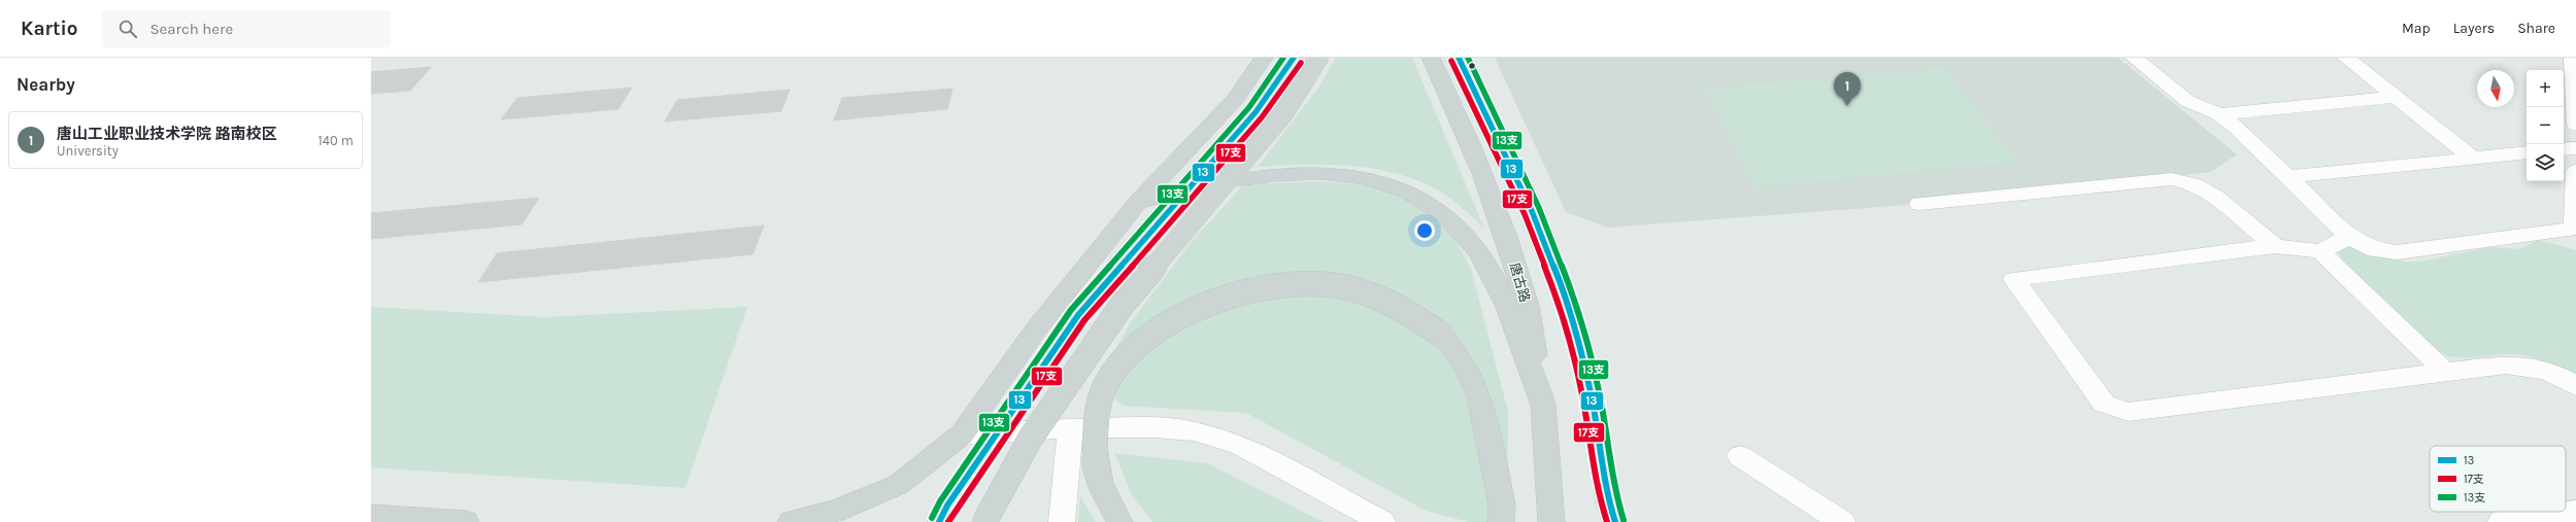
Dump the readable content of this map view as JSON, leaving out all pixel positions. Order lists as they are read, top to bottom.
{
  "streets": {
    "main road": ["唐古路"]
  },
  "lines": ["transit line 13", "transit line 13支", "transit line 17支"],
  "legend": ["13", "17支", "13支"],
  "north": "bottom",
  "page": {
    "header": "Kartio",
    "search": "Search here",
    "nav": ["Map", "Layers", "Share"],
    "heading": "Nearby",
    "map_buttons": ["+", "−"],
    "pins": "1",
    "list": [
      {
        "mark": "1",
        "name": "唐山工业职业技术学院 路南校区",
        "note": "University",
        "value": "140 m"
      }
    ]
  }
}
